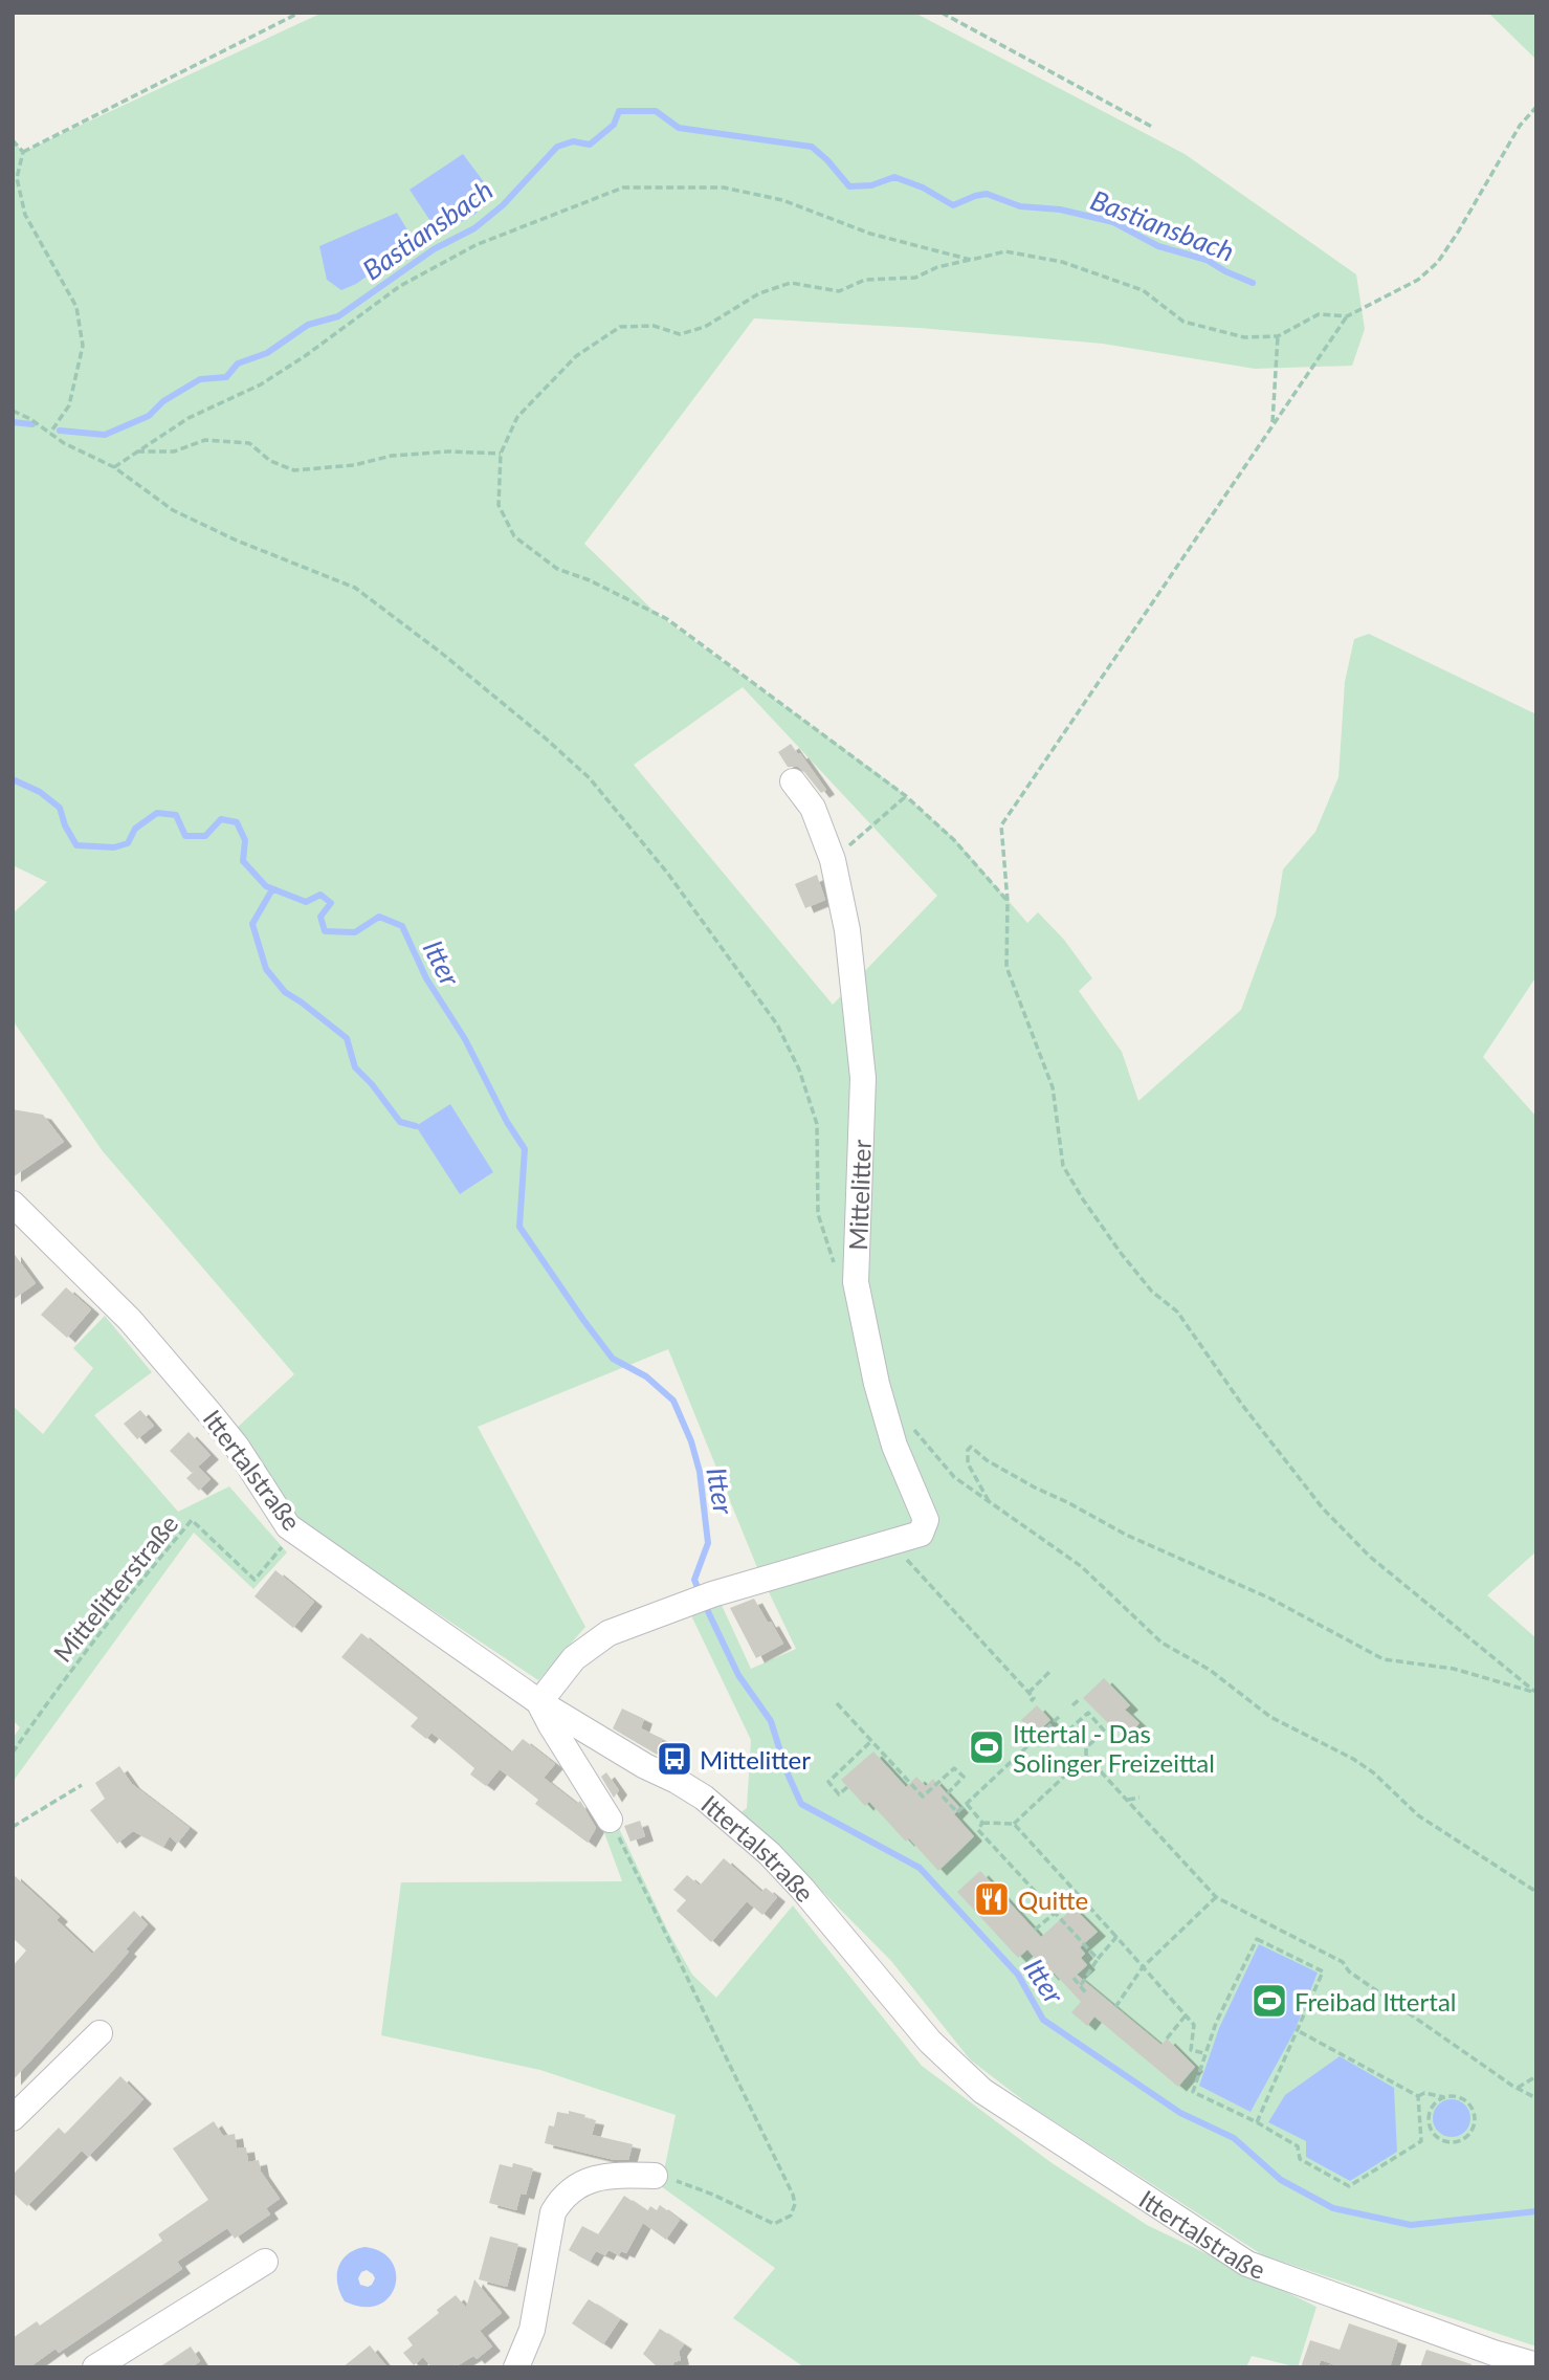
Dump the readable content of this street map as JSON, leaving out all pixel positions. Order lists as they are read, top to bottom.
{
  "streets": {
    "street": ["Mittelitter", "Ittertalstraße"],
    "path": ["Mittelitterstraße"]
  },
  "crossings": [
    ["Mittelitter", "Ittertalstraße"]
  ],
  "water": ["Bastiansbach", "Itter"],
  "places": {
    "sports": ["Ittertal - Das Solinger Freizeittal", "Freibad Ittertal"],
    "bus stop": ["Mittelitter"],
    "restaurant": ["Quitte"]
  }
}
